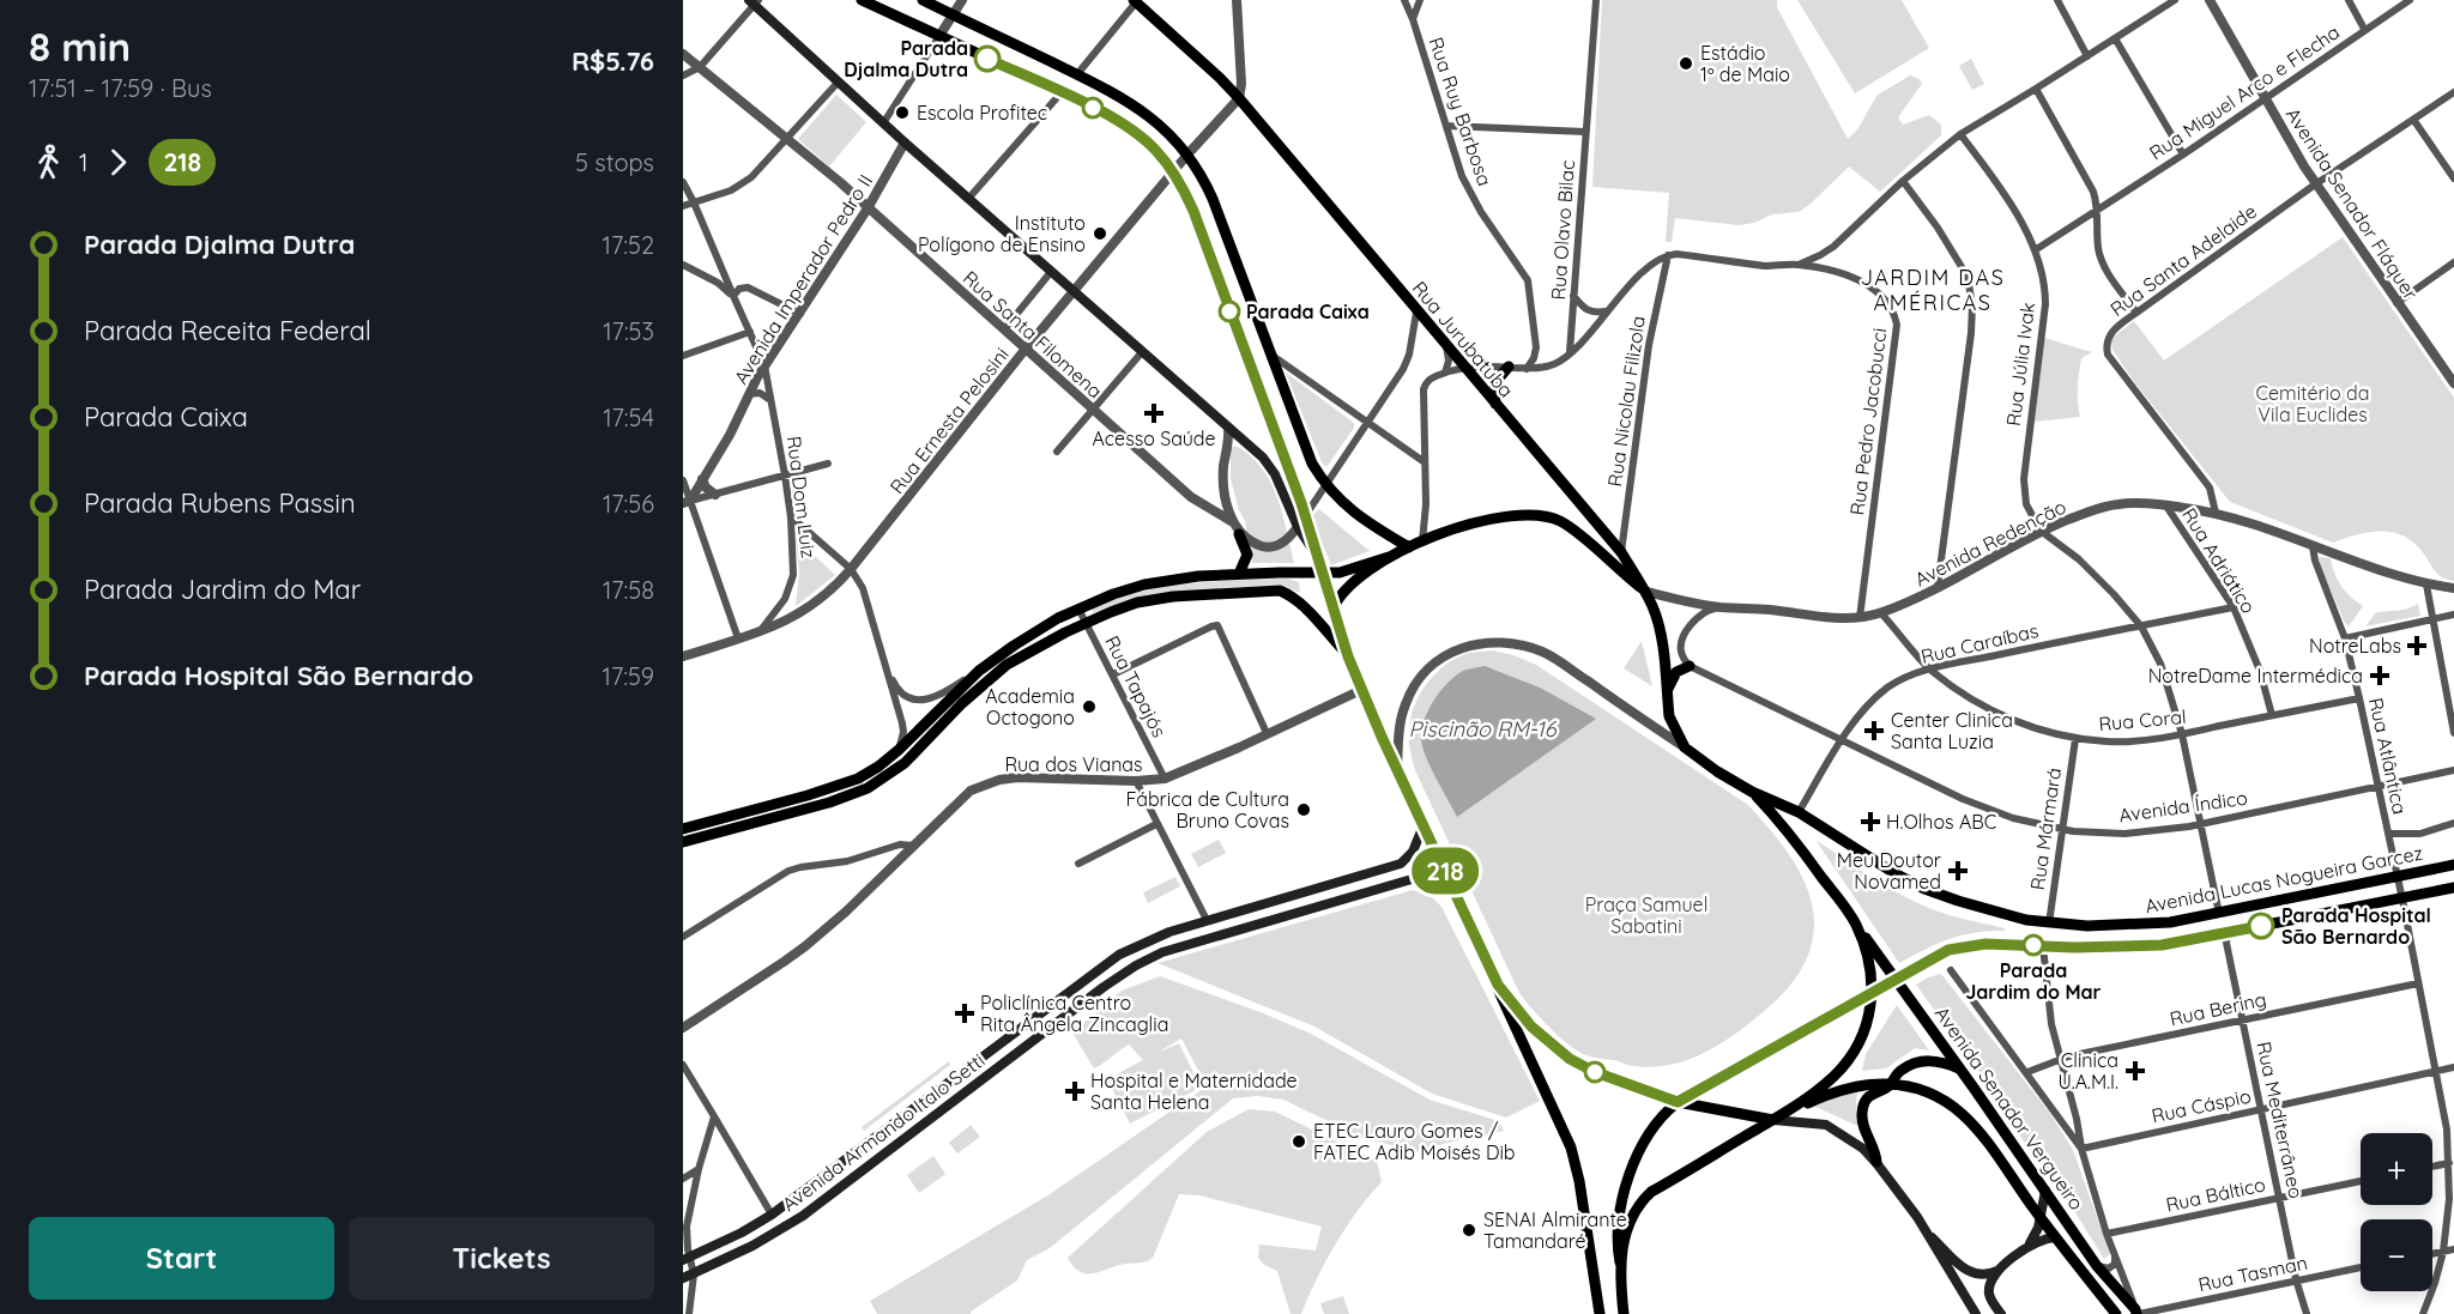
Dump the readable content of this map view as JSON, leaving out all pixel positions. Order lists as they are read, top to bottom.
{
  "streets": {
    "main road": [
      "Rua Jurubatuba",
      "Avenida Lucas Nogueira Garcez",
      "Avenida Senador Vergueiro",
      "Avenida Armando Italo Setti"
    ],
    "street": [
      "Rua Miguel Arco e Flecha",
      "Rua Ruy Barbosa",
      "Avenida Senador Fláquer",
      "Rua Olavo Bilac",
      "Rua Santa Adelaide",
      "Avenida Imperador Pedro II",
      "Rua Santa Filomena",
      "Rua Júlia Ivak",
      "Rua Nicolau Filizola",
      "Rua Ernesta Pelosini",
      "Rua Pedro Jacobucci",
      "Rua Dom Luiz",
      "Avenida Redenção",
      "Rua Adriático",
      "Rua Caraíbas",
      "Rua Tapajós",
      "Rua Coral",
      "Rua Atlântica",
      "Rua dos Vianas",
      "Avenida Índico",
      "Rua Mármará",
      "Rua Bering",
      "Rua Cáspio",
      "Rua Mediterrâneo",
      "Rua Báltico",
      "Rua Tasman"
    ]
  },
  "crossings": [
    ["Rua Miguel Arco e Flecha", "Avenida Senador Fláquer"],
    ["Rua Miguel Arco e Flecha", "Rua Júlia Ivak"],
    ["Avenida Senador Fláquer", "Rua Santa Adelaide"],
    ["Rua Santa Adelaide", "Avenida Redenção"],
    ["Avenida Imperador Pedro II", "Rua Santa Filomena"],
    ["Avenida Imperador Pedro II", "Rua Dom Luiz"],
    ["Rua Santa Filomena", "Rua Ernesta Pelosini"],
    ["Rua Jurubatuba", "Rua Nicolau Filizola"],
    ["Rua Jurubatuba", "Rua Ernesta Pelosini"],
    ["Rua Jurubatuba", "Avenida Redenção"],
    ["Rua Jurubatuba", "Avenida Lucas Nogueira Garcez"],
    ["Rua Júlia Ivak", "Avenida Redenção"],
    ["Rua Nicolau Filizola", "Rua Pedro Jacobucci"],
    ["Rua Ernesta Pelosini", "Rua Dom Luiz"],
    ["Rua Pedro Jacobucci", "Avenida Redenção"],
    ["Avenida Redenção", "Rua Adriático"],
    ["Avenida Redenção", "Rua Coral"],
    ["Avenida Redenção", "Rua Atlântica"],
    ["Rua Adriático", "Rua Caraíbas"],
    ["Rua Adriático", "Rua Coral"],
    ["Rua Caraíbas", "Rua Coral"],
    ["Rua Caraíbas", "Avenida Índico"],
    ["Rua Caraíbas", "Avenida Lucas Nogueira Garcez"],
    ["Rua Tapajós", "Rua dos Vianas"],
    ["Rua Coral", "Rua Atlântica"],
    ["Rua Coral", "Rua Mármará"],
    ["Rua Atlântica", "Avenida Índico"],
    ["Rua Atlântica", "Avenida Lucas Nogueira Garcez"],
    ["Rua Atlântica", "Rua Bering"],
    ["Rua Atlântica", "Rua Cáspio"],
    ["Avenida Índico", "Rua Mármará"],
    ["Rua Mármará", "Avenida Lucas Nogueira Garcez"],
    ["Avenida Lucas Nogueira Garcez", "Rua Mediterrâneo"],
    ["Rua Bering", "Avenida Senador Vergueiro"],
    ["Rua Bering", "Rua Mediterrâneo"],
    ["Rua Cáspio", "Avenida Senador Vergueiro"],
    ["Rua Cáspio", "Rua Mediterrâneo"],
    ["Avenida Senador Vergueiro", "Rua Báltico"],
    ["Avenida Senador Vergueiro", "Rua Tasman"],
    ["Rua Mediterrâneo", "Rua Báltico"],
    ["Rua Mediterrâneo", "Rua Tasman"]
  ],
  "districts": ["JARDIM DAS AMÉRICAS"],
  "water": ["Piscinão RM-16"],
  "parks": ["Cemitério da Vila Euclides", "Praça Samuel Sabatini"],
  "places": {
    "other": [
      "Parada Djalma Dutra",
      "Estádio 1º de Maio",
      "Escola Profitec",
      "Instituto Polígono de Ensino",
      "Parada Caixa",
      "Academia Octogono",
      "Fábrica de Cultura Bruno Covas",
      "Parada Hospital São Bernardo",
      "Parada Jardim do Mar",
      "ETEC Lauro Gomes / FATEC Adib Moisés Dib",
      "SENAI Almirante Tamandaré"
    ],
    "health": [
      "Acesso Saúde",
      "NotreLabs",
      "NotreDame Intermédica",
      "Center Clinica Santa Luzia",
      "H.Olhos ABC",
      "Meu Doutor Novamed",
      "Policlínica Centro Rita Ângela Zincaglia",
      "Clinica U.A.M.I.",
      "Hospital e Maternidade Santa Helena"
    ]
  },
  "lines": ["bus line 218"],
  "page": {
    "heading": ["8 min", "17:51 – 17:59 · Bus", "R$5.76"],
    "on_map": "218",
    "legs": ["1", "218", "5 stops"],
    "list": [
      {
        "name": "Parada Djalma Dutra",
        "value": "17:52"
      },
      {
        "name": "Parada Receita Federal",
        "value": "17:53"
      },
      {
        "name": "Parada Caixa",
        "value": "17:54"
      },
      {
        "name": "Parada Rubens Passin",
        "value": "17:56"
      },
      {
        "name": "Parada Jardim do Mar",
        "value": "17:58"
      },
      {
        "name": "Parada Hospital São Bernardo",
        "value": "17:59"
      }
    ],
    "map_buttons": ["+", "−"],
    "buttons": ["Start", "Tickets"]
  }
}
